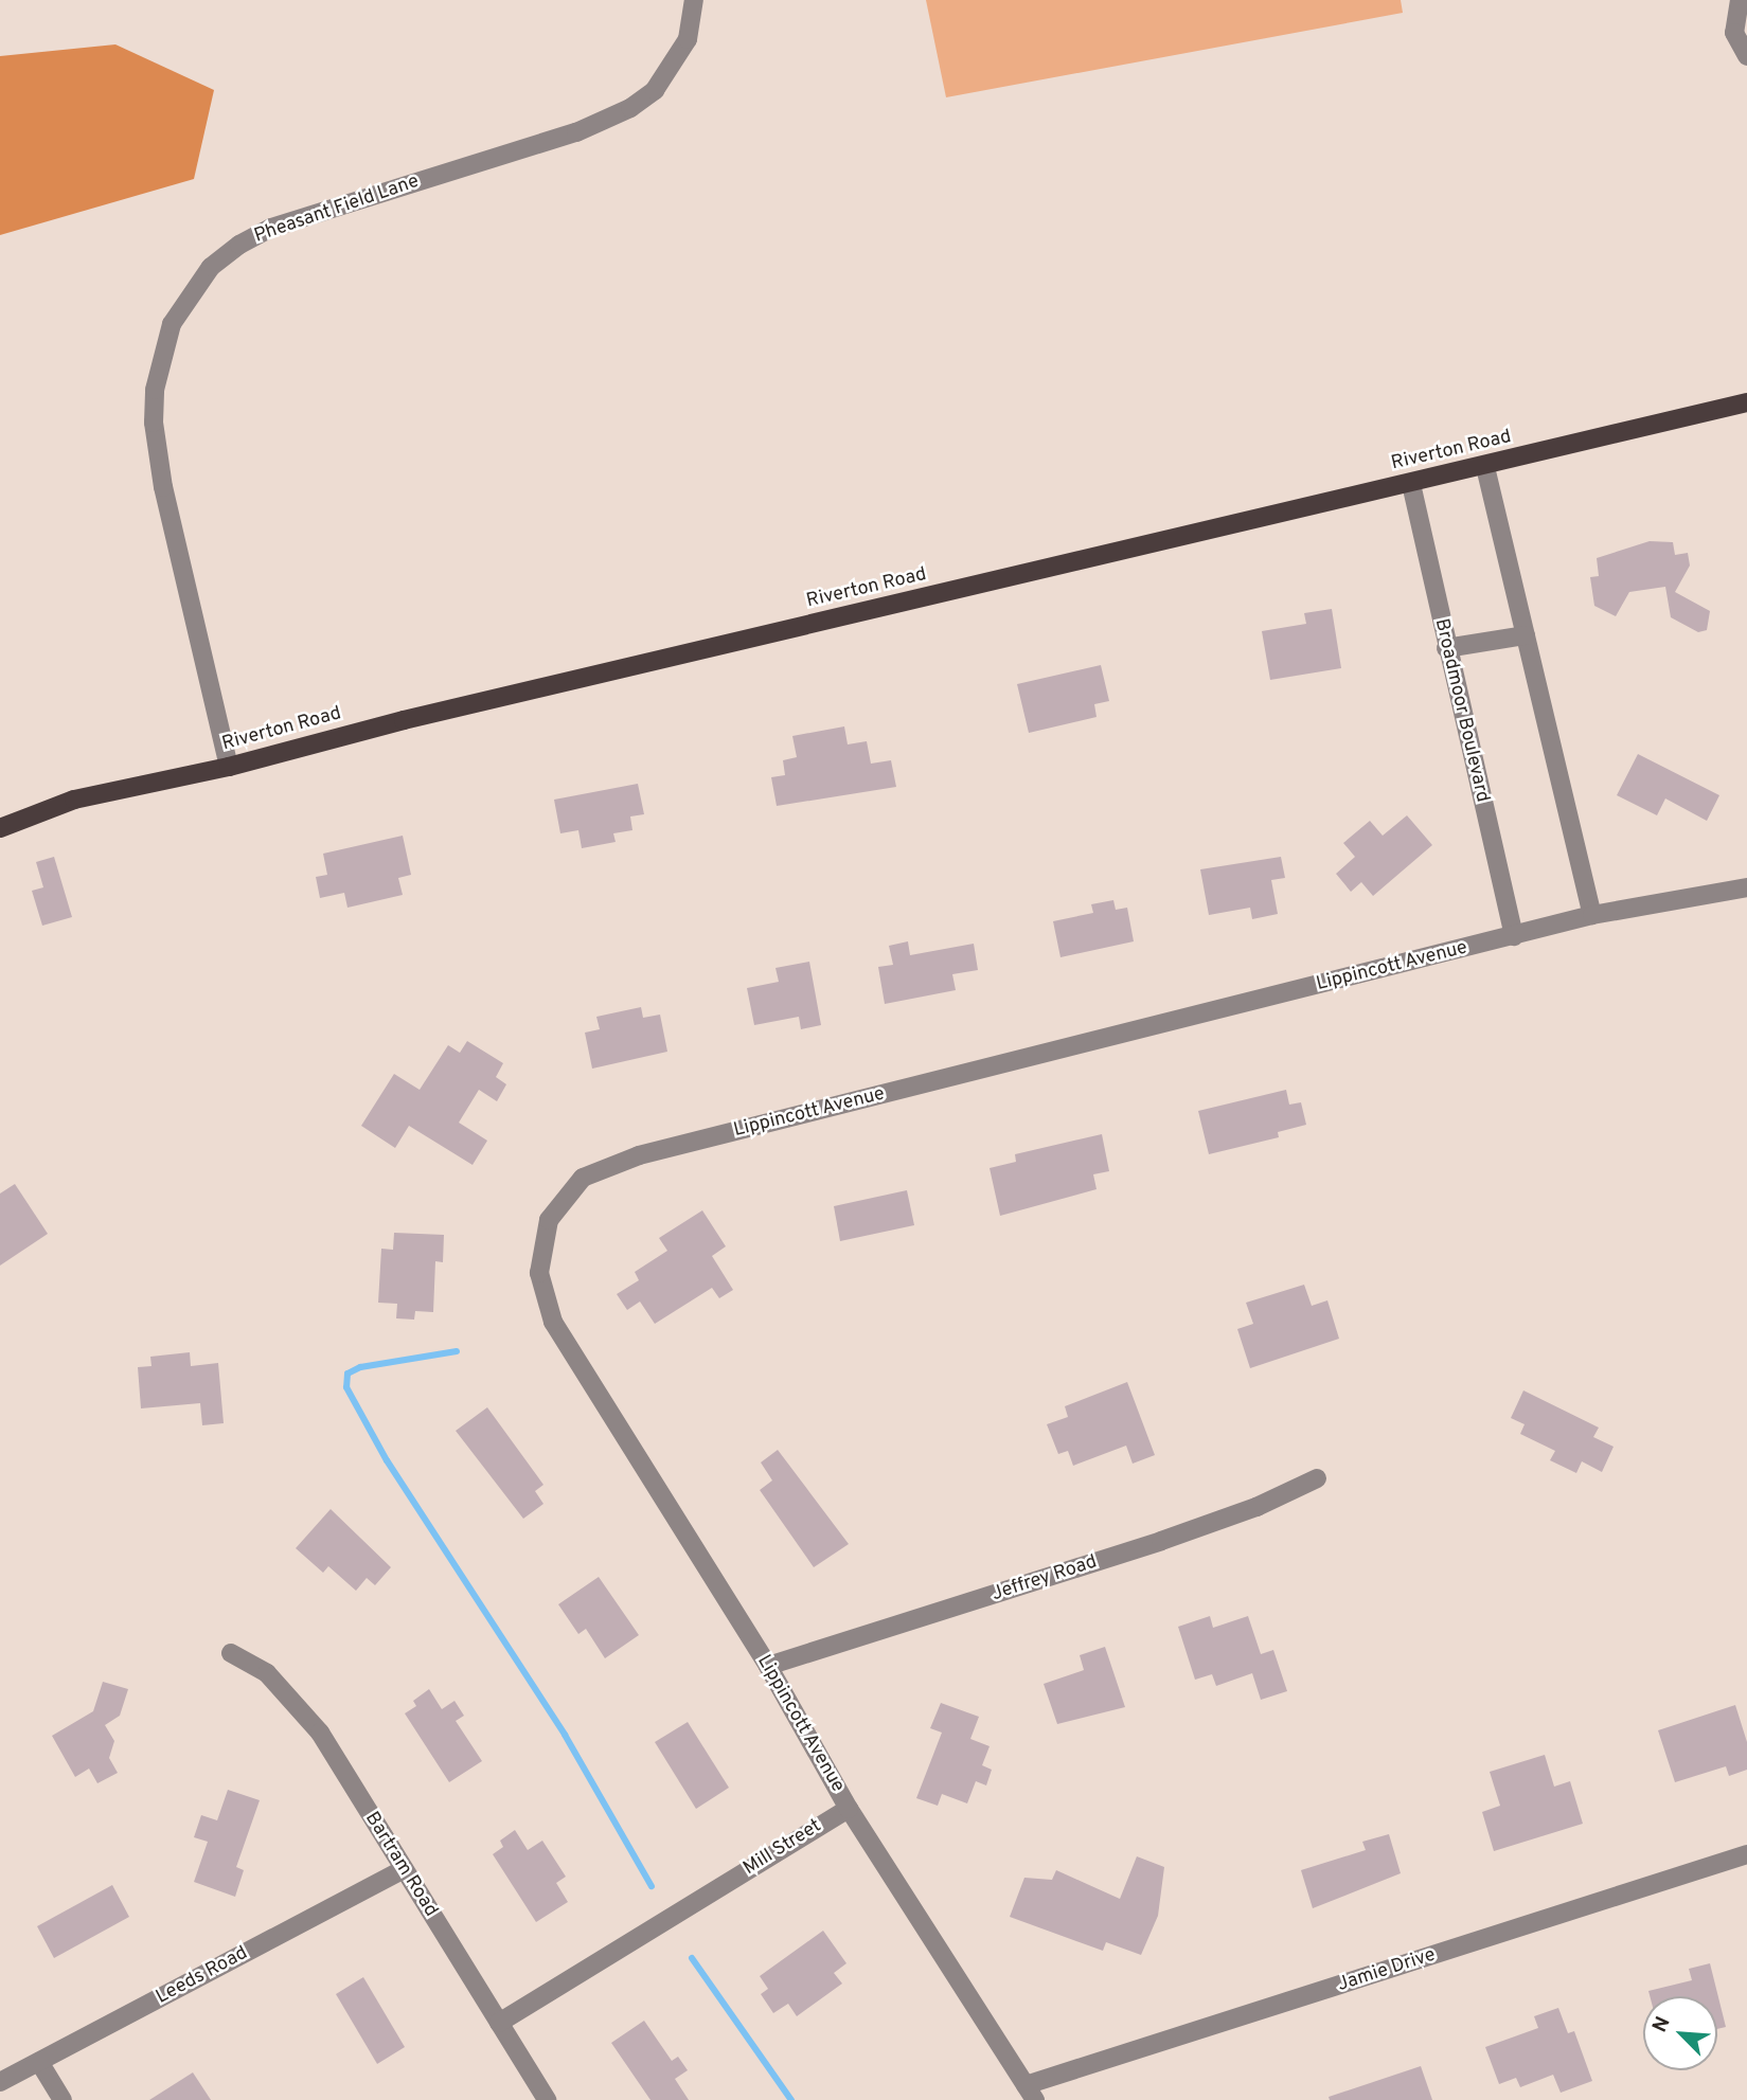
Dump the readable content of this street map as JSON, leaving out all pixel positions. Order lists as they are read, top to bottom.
{
  "streets": {
    "main road": ["Riverton Road"],
    "street": [
      "Pheasant Field Lane",
      "Broadmoor Boulevard",
      "Lippincott Avenue",
      "Jeffrey Road",
      "Mill Street",
      "Bartram Road",
      "Jamie Drive",
      "Leeds Road"
    ]
  },
  "crossings": [
    ["Pheasant Field Lane", "Riverton Road"],
    ["Riverton Road", "Broadmoor Boulevard"],
    ["Broadmoor Boulevard", "Lippincott Avenue"],
    ["Lippincott Avenue", "Jeffrey Road"],
    ["Lippincott Avenue", "Mill Street"],
    ["Mill Street", "Bartram Road"],
    ["Bartram Road", "Leeds Road"]
  ],
  "north": "top left"
}
